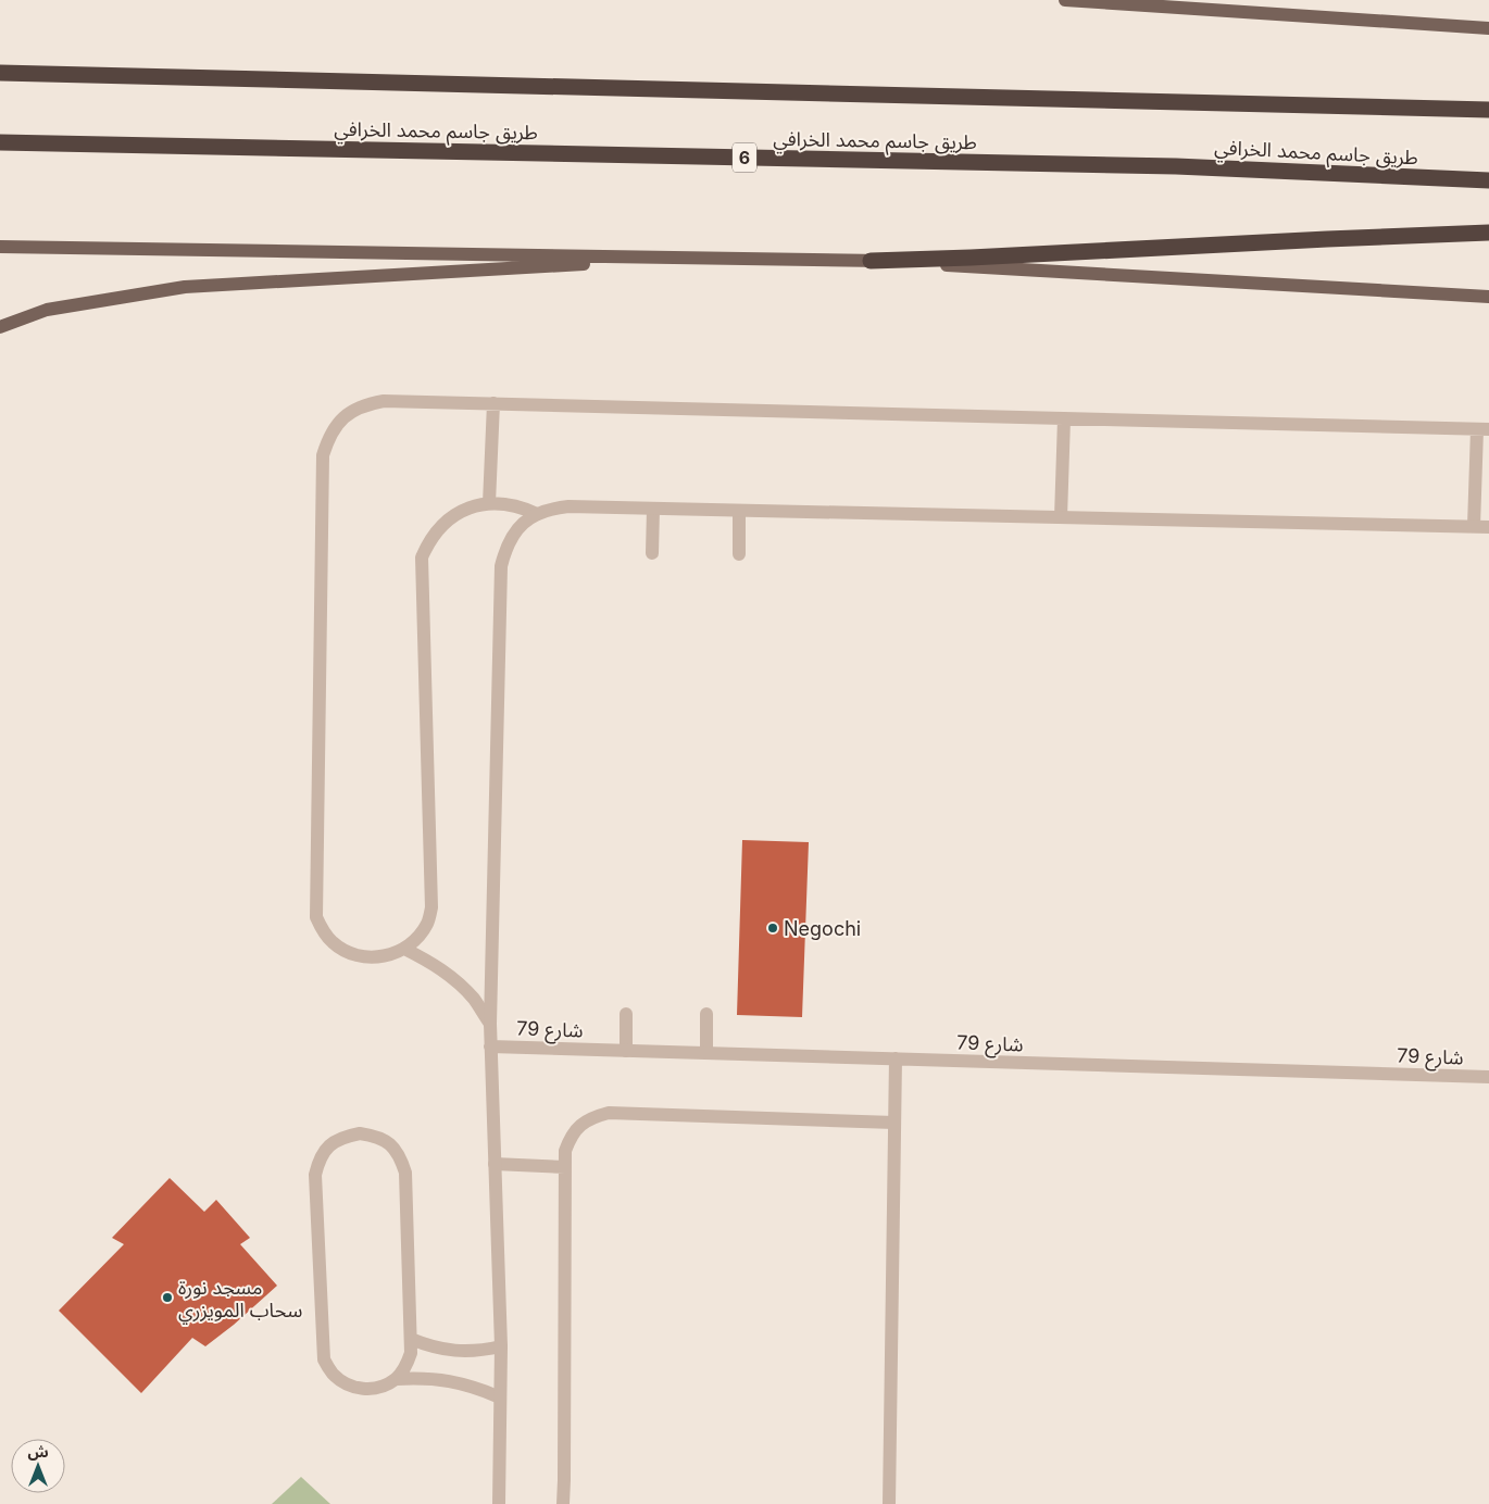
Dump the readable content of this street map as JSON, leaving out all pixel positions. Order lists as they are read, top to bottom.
{
  "streets": {
    "highway": ["طريق جاسم محمد الخرافي", "6"],
    "street": ["شارع 79"]
  },
  "places": ["Negochi", "مسجد نورة سحاب المويزري"],
  "north": "top"
}
